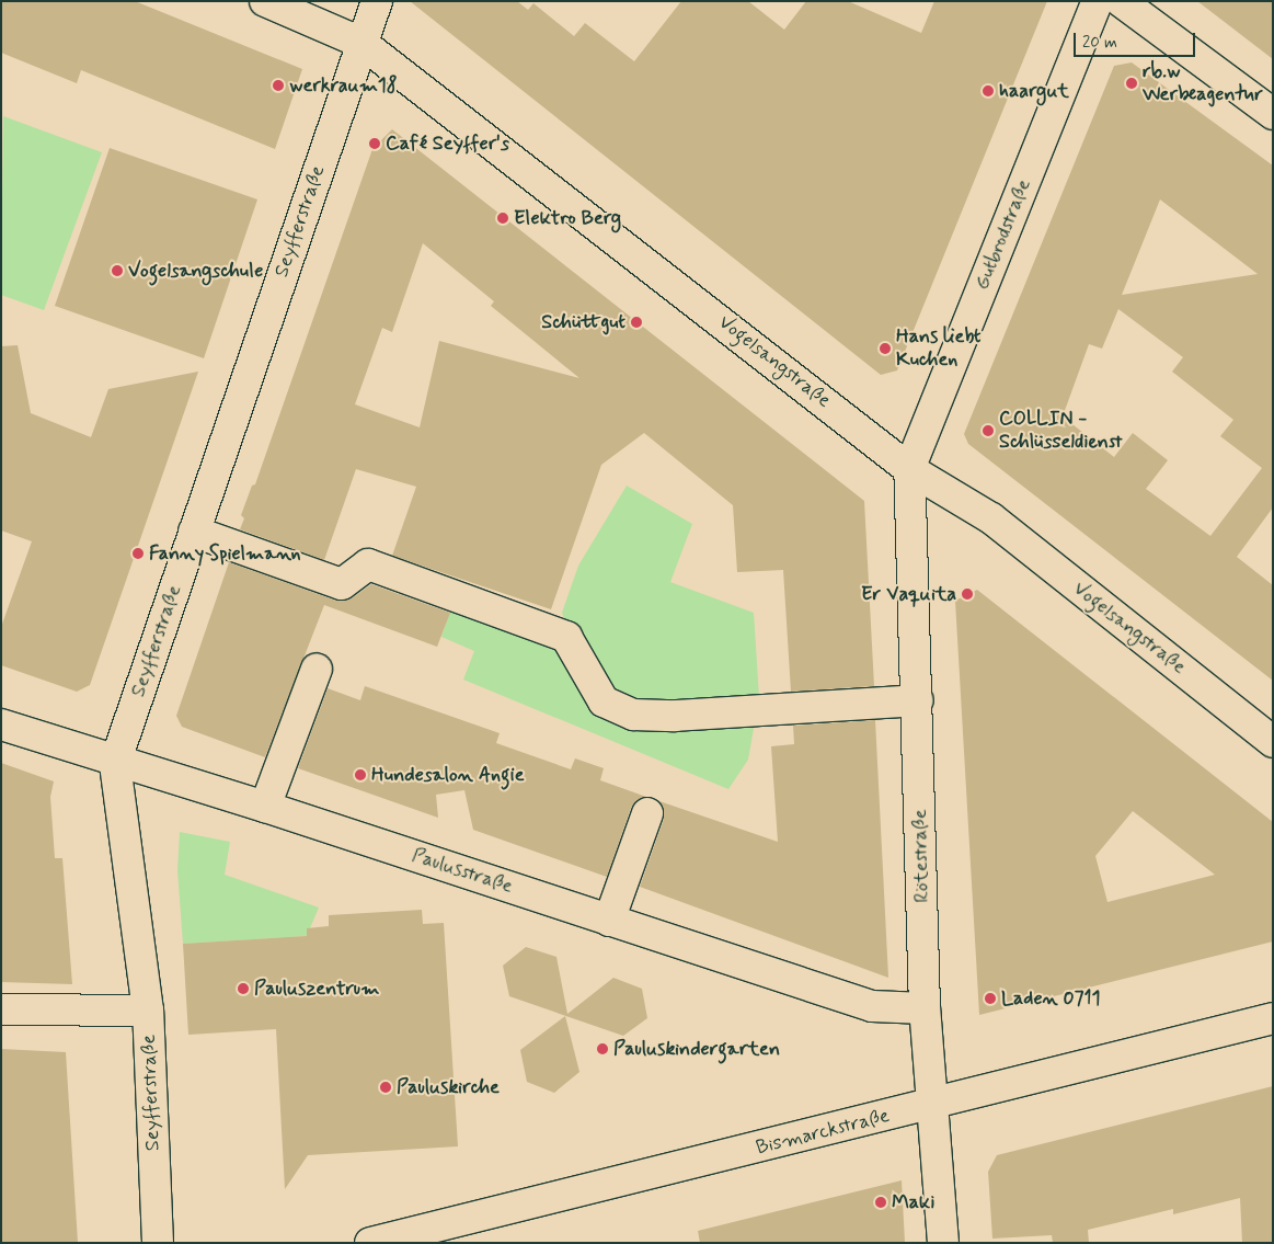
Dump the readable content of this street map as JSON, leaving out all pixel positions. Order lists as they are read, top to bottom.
{
  "streets": {
    "street": [
      "Seyfferstraße",
      "Gutbrodstraße",
      "Vogelsangstraße",
      "Rötestraße",
      "Paulusstraße",
      "Bismarckstraße"
    ]
  },
  "crossings": [
    ["Seyfferstraße", "Vogelsangstraße"],
    ["Seyfferstraße", "Paulusstraße"],
    ["Gutbrodstraße", "Vogelsangstraße"],
    ["Gutbrodstraße", "Rötestraße"],
    ["Vogelsangstraße", "Rötestraße"],
    ["Rötestraße", "Paulusstraße"],
    ["Rötestraße", "Bismarckstraße"]
  ],
  "places": [
    "rb.w Werbeagentur",
    "werkraum18",
    "haargut",
    "Café Seyffer's",
    "Elektro Berg",
    "Vogelsangschule",
    "Schüttgut",
    "Hans liebt Kuchen",
    "COLLIN - Schlüsseldienst",
    "Fanny Spielmann",
    "Er Vaquita",
    "Hundesalon Angie",
    "Pauluszentrum",
    "Laden 0711",
    "Pauluskindergarten",
    "Pauluskirche",
    "Maki"
  ],
  "scale_bar": "20 m"
}
